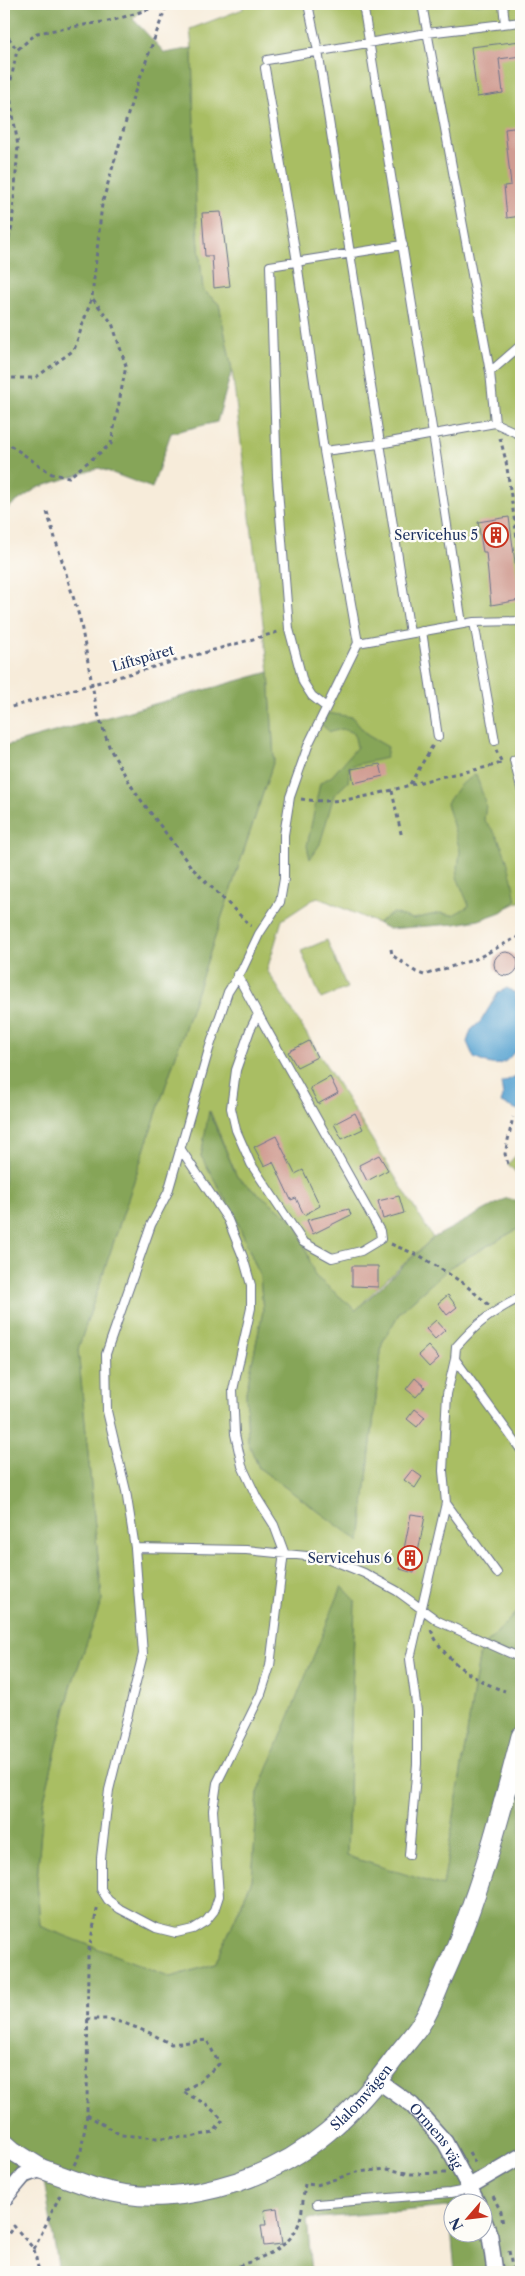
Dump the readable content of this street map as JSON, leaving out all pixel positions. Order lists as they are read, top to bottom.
{
  "streets": {
    "street": ["Slalomvägen", "Ormens väg"],
    "path": ["Liftspåret"]
  },
  "crossings": [
    ["Slalomvägen", "Ormens väg"]
  ],
  "places": {
    "building": ["Servicehus 5", "Servicehus 6"]
  },
  "north": "bottom left"
}
